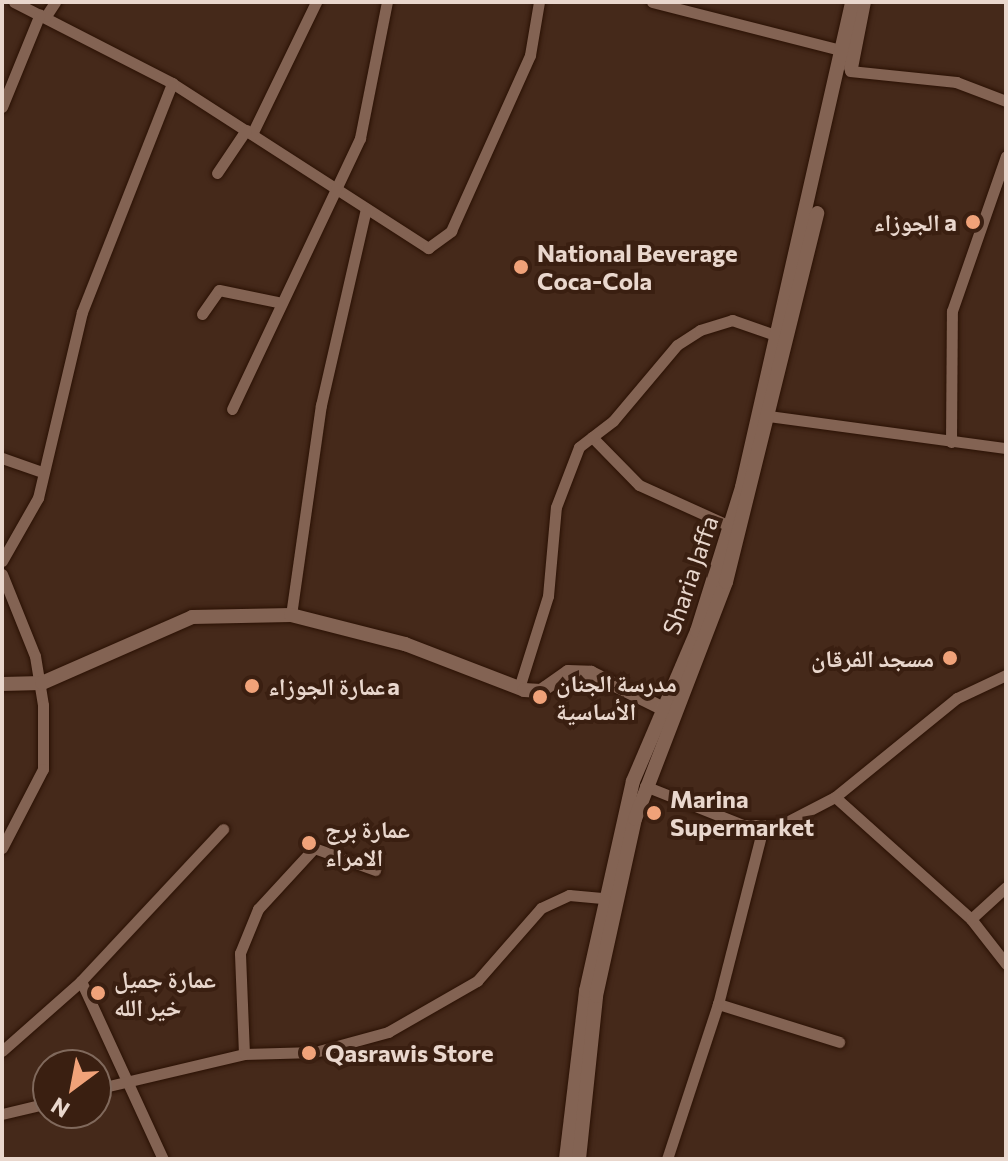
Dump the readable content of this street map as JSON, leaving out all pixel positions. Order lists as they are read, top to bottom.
{
  "streets": {
    "street": ["Sharia Jaffa"]
  },
  "places": [
    "الجوزاء a",
    "National Beverage Coca-Cola",
    "مسجد الفرقان",
    "عمارة الجوزاءa",
    "مدرسة الجنان الأساسية",
    "Marina Supermarket",
    "عمارة برج الامراء",
    "عمارة جميل خير الله",
    "Qasrawis Store"
  ],
  "north": "bottom left"
}
